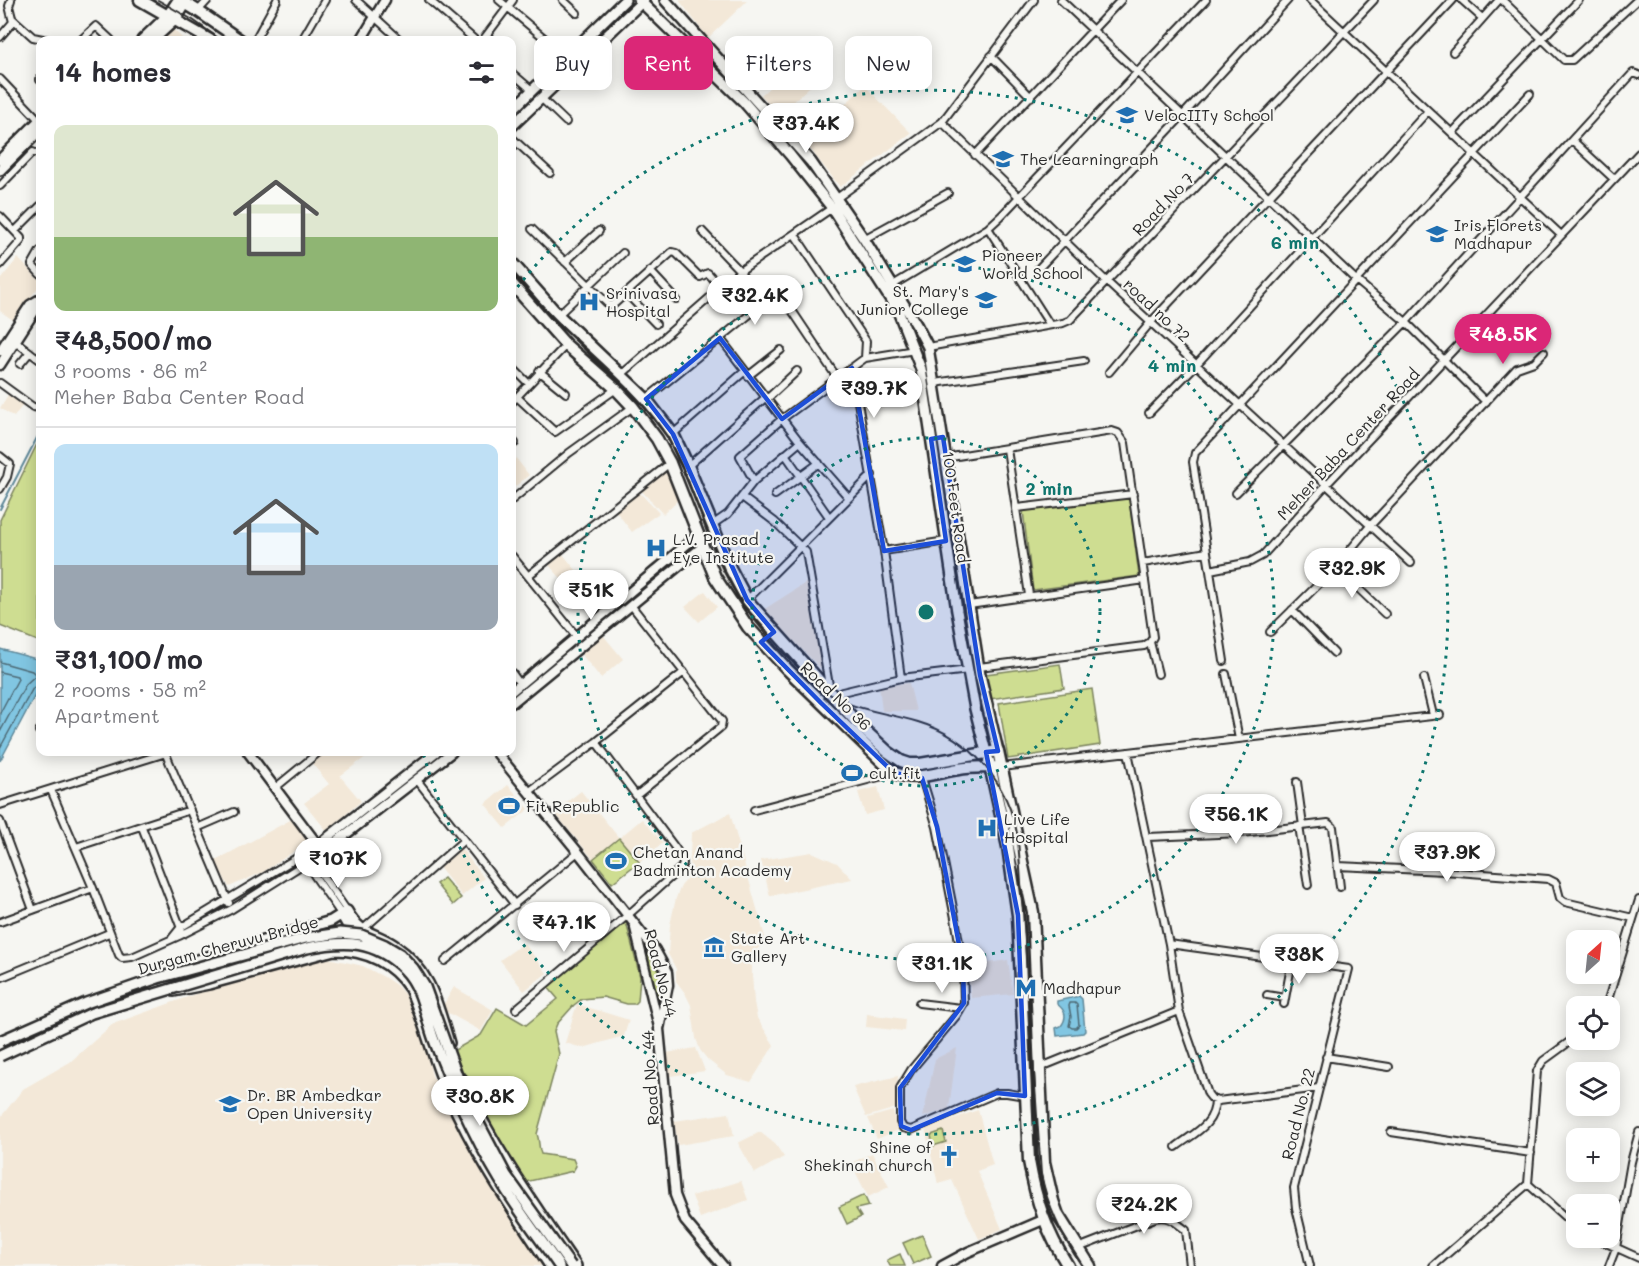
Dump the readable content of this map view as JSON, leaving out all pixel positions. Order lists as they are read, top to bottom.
{
  "streets": {
    "main road": ["100 Feet Road", "Road No 36", "Durgam Cheruvu Bridge"],
    "street": [
      "Road No 7",
      "road no 72",
      "Meher Baba Center Road",
      "Road No.44",
      "Road No. 44",
      "Road No. 22"
    ]
  },
  "crossings": [
    ["Road No 7", "road no 72"],
    ["Road No 7", "100 Feet Road"],
    ["road no 72", "Meher Baba Center Road"],
    ["100 Feet Road", "Road No 36"],
    ["Road No.44", "Road No. 44"]
  ],
  "places": {
    "school or university": [
      "VelocIITy School",
      "The Learningraph",
      "Iris Florets Madhapur",
      "Pioneer World School",
      "St. Mary's Junior College",
      "Dr. BR Ambedkar Open University"
    ],
    "hospital": ["Srinivasa Hospital", "L.V. Prasad Eye Institute", "Live Life Hospital"],
    "sports": ["cult.fit", "Fit Republic", "Chetan Anand Badminton Academy"],
    "museum": ["State Art Gallery"],
    "metro station": ["Madhapur"],
    "church": ["Shine of Shekinah church"]
  },
  "north": "top right",
  "page": {
    "chip": [
      "Buy",
      "Rent",
      "Filters",
      "New"
    ],
    "heading": "14 homes",
    "price": [
      "₹37.4K",
      "₹32.4K",
      "₹48.5K",
      "₹39.7K",
      "₹32.9K",
      "₹51K",
      "₹56.1K",
      "₹37.9K",
      "₹107K",
      "₹47.1K",
      "₹38K",
      "₹31.1K",
      "₹30.8K",
      "₹24.2K"
    ],
    "list": [
      {
        "name": "₹48,500/mo",
        "note": "3 rooms · 86 m² · Meher Baba Center Road"
      },
      {
        "name": "₹31,100/mo",
        "note": "2 rooms · 58 m² · Apartment"
      }
    ],
    "map_buttons": ["+", "−"]
  },
  "rings": ["6 min", "4 min", "2 min"]
}
